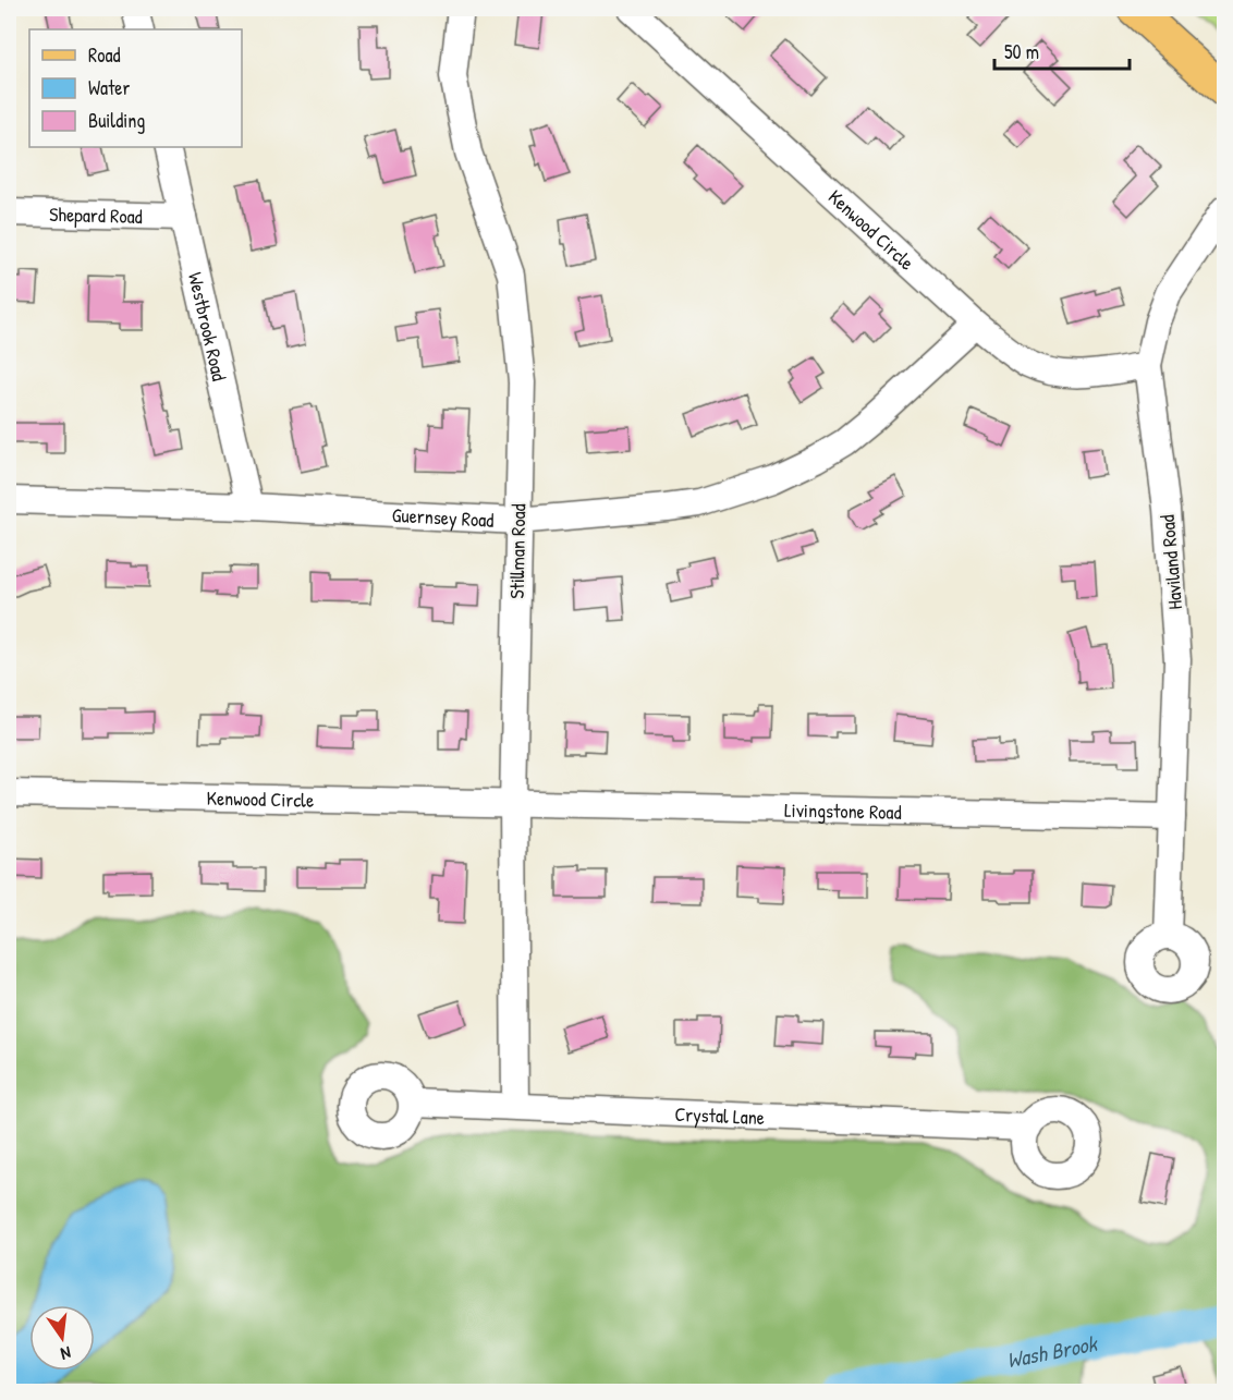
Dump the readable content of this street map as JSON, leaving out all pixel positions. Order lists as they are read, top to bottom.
{
  "streets": {
    "street": [
      "Shepard Road",
      "Kenwood Circle",
      "Westbrook Road",
      "Guernsey Road",
      "Stillman Road",
      "Haviland Road",
      "Livingstone Road",
      "Crystal Lane"
    ]
  },
  "crossings": [
    ["Shepard Road", "Westbrook Road"],
    ["Kenwood Circle", "Guernsey Road"],
    ["Kenwood Circle", "Stillman Road"],
    ["Kenwood Circle", "Haviland Road"],
    ["Kenwood Circle", "Livingstone Road"],
    ["Westbrook Road", "Guernsey Road"],
    ["Guernsey Road", "Stillman Road"],
    ["Stillman Road", "Livingstone Road"],
    ["Stillman Road", "Crystal Lane"],
    ["Haviland Road", "Livingstone Road"]
  ],
  "water": ["Wash Brook"],
  "legend": ["Road", "Water", "Building"],
  "scale_bar": "50 m",
  "north": "bottom"
}
